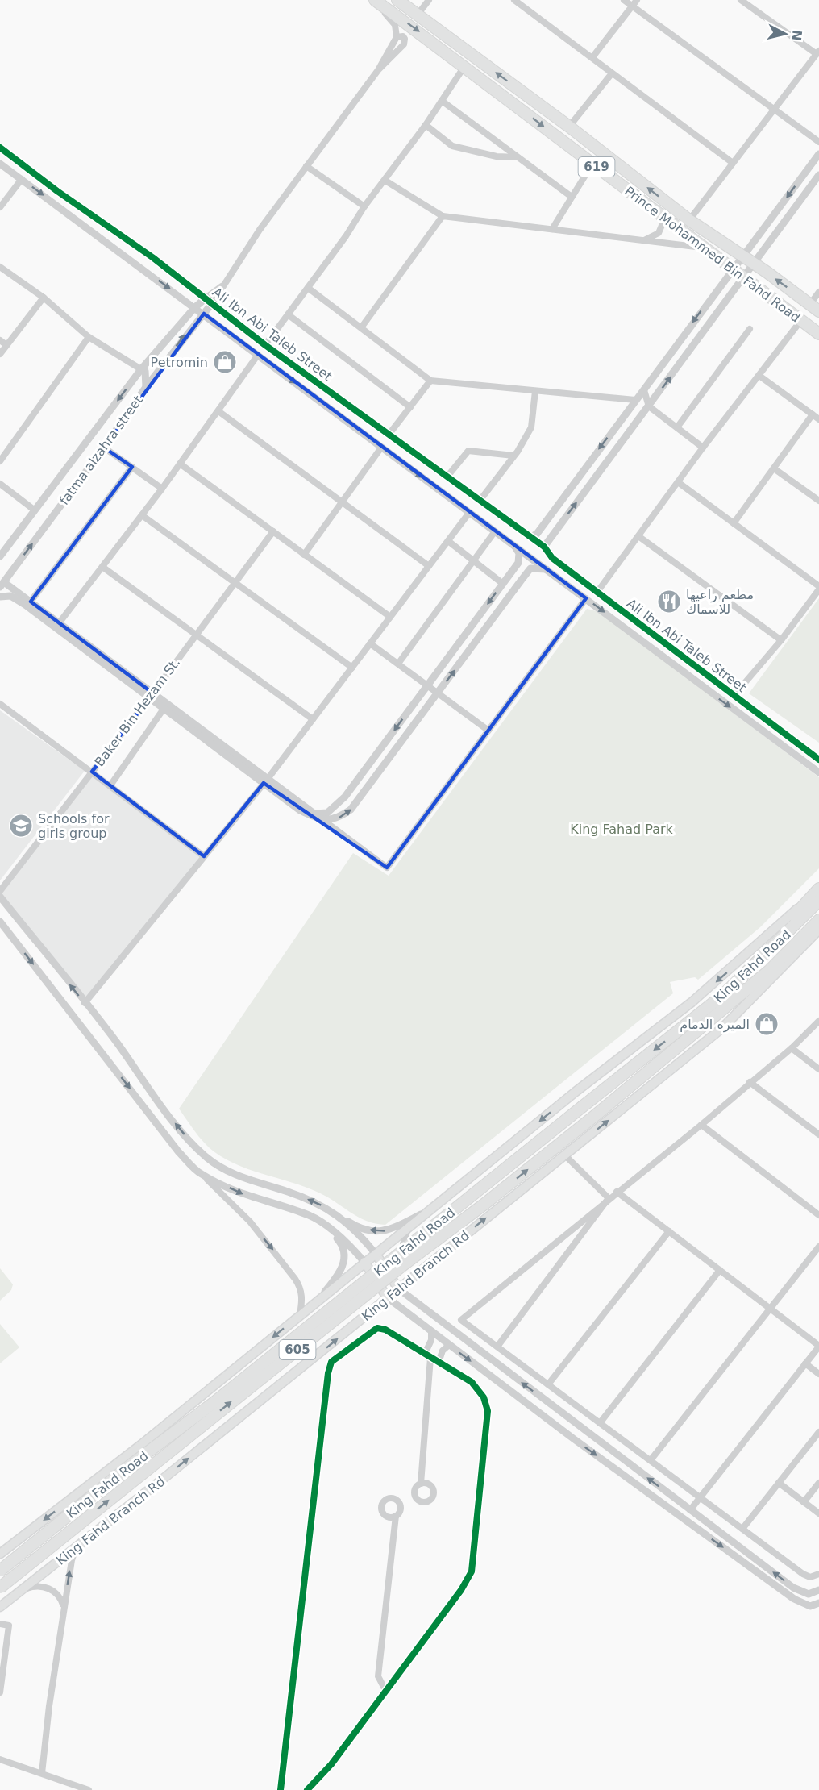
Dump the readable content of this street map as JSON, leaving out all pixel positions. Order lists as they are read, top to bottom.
{
  "streets": {
    "highway": [
      "619",
      "Prince Mohammed Bin Fahd Road",
      "King Fahd Road",
      "605"
    ],
    "main road": ["King Fahd Branch Rd"],
    "street": ["Ali Ibn Abi Taleb Street", "fatma alzahra street", "Baker Bin Hezam St."]
  },
  "crossings": [
    ["Ali Ibn Abi Taleb Street", "fatma alzahra street"]
  ],
  "parks": ["King Fahad Park"],
  "places": {
    "shop": ["Petromin", "الميره الدمام"],
    "restaurant": ["مطعم راعيها للاسماك"],
    "school or university": ["Schools for girls group"]
  },
  "north": "right"
}
